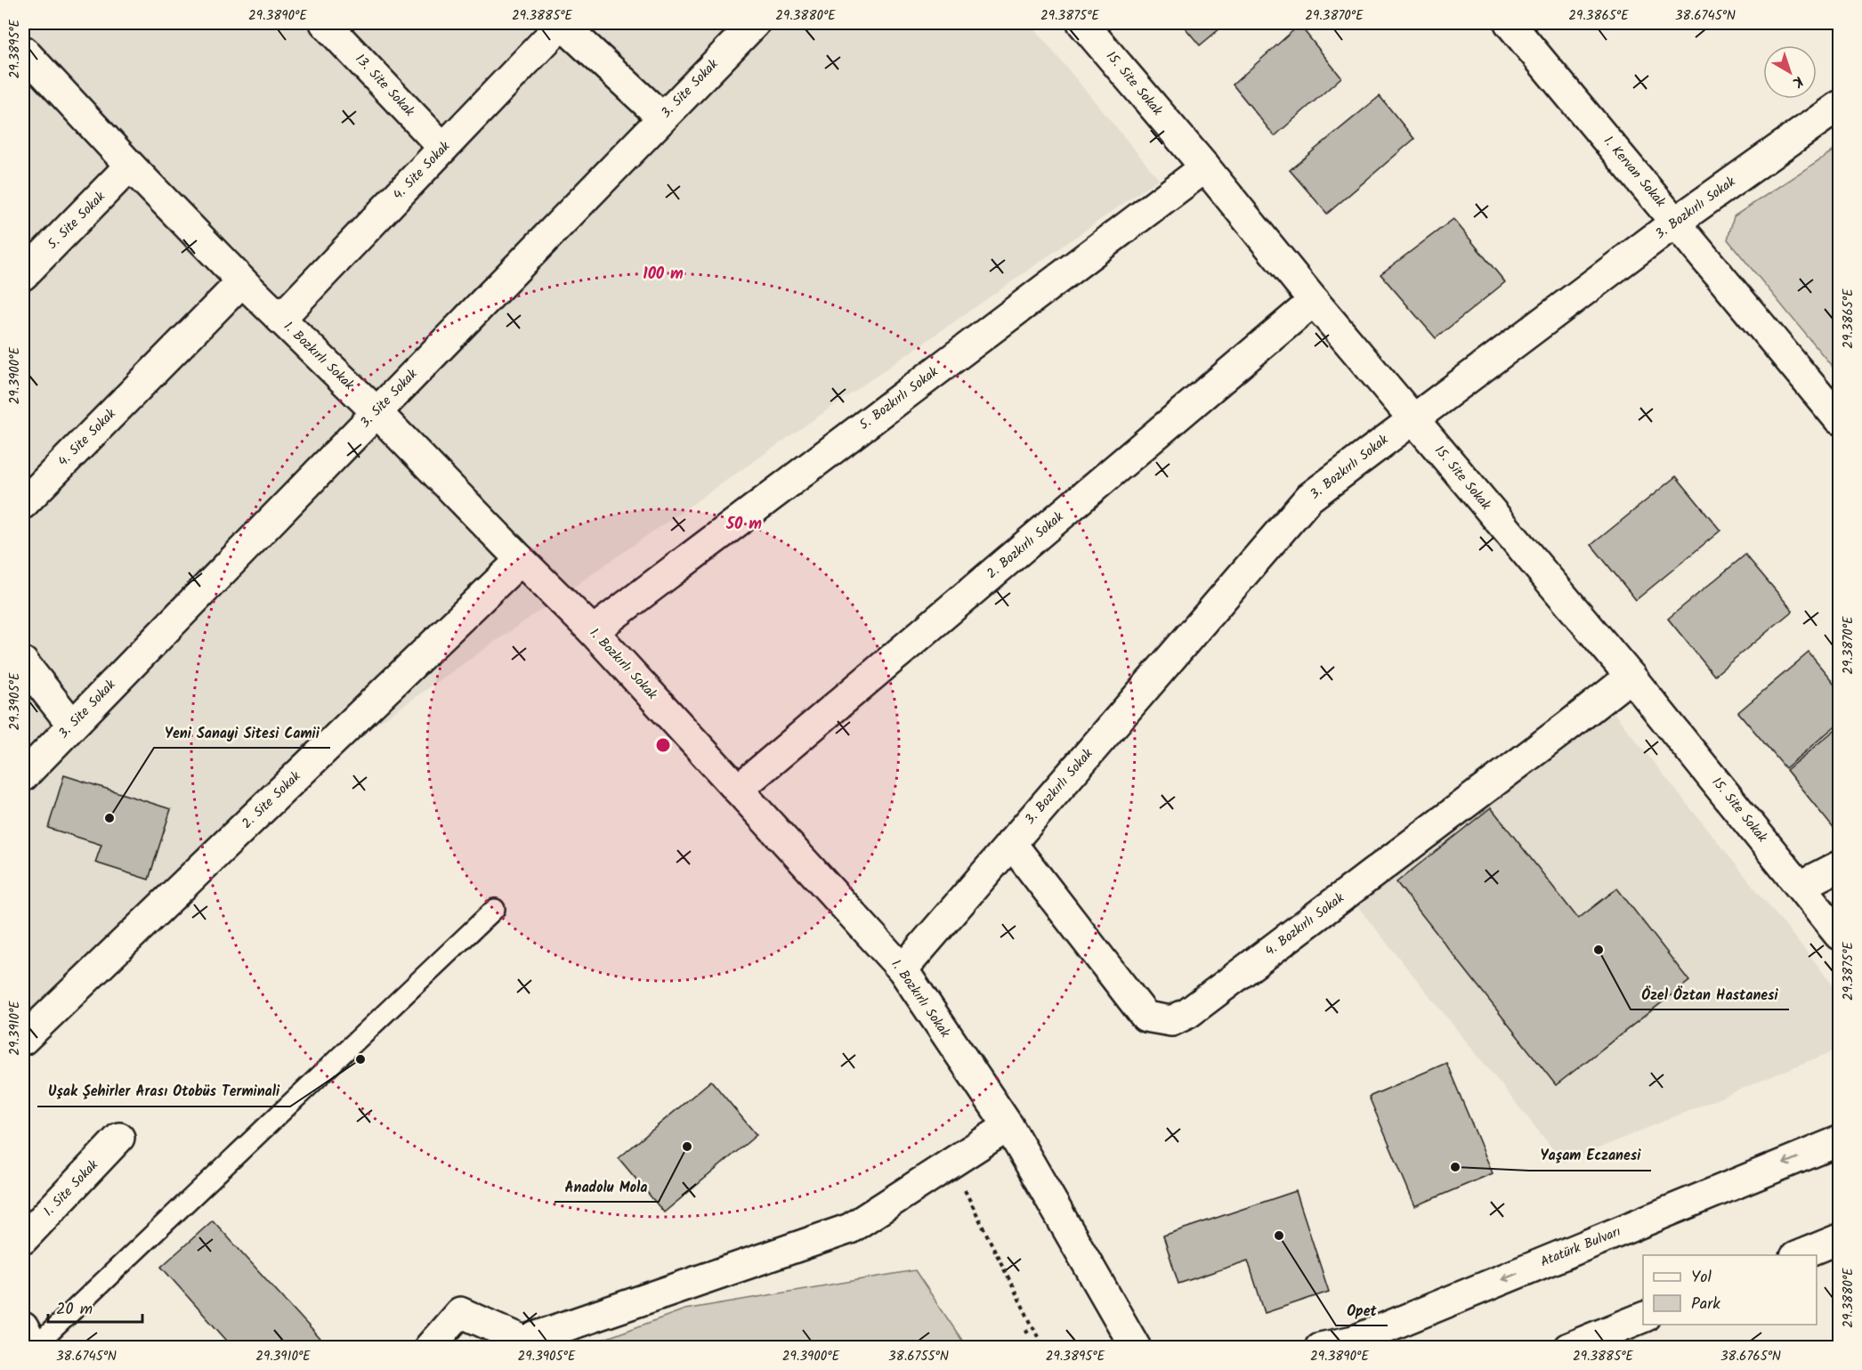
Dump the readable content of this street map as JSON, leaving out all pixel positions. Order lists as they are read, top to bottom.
{
  "streets": {
    "main road": [
      "15. Site Sokak",
      "13. Site Sokak",
      "3. Site Sokak",
      "4. Site Sokak",
      "1. Kervan Sokak",
      "3. Bozkırlı Sokak",
      "5. Site Sokak",
      "1. Bozkırlı Sokak",
      "5. Bozkırlı Sokak",
      "2. Bozkırlı Sokak",
      "2. Site Sokak",
      "4. Bozkırlı Sokak",
      "1. Site Sokak",
      "Atatürk Bulvarı"
    ]
  },
  "crossings": [
    ["15. Site Sokak", "3. Bozkırlı Sokak"],
    ["15. Site Sokak", "5. Bozkırlı Sokak"],
    ["15. Site Sokak", "2. Bozkırlı Sokak"],
    ["15. Site Sokak", "4. Bozkırlı Sokak"],
    ["13. Site Sokak", "4. Site Sokak"],
    ["3. Site Sokak", "1. Bozkırlı Sokak"],
    ["4. Site Sokak", "1. Bozkırlı Sokak"],
    ["1. Kervan Sokak", "3. Bozkırlı Sokak"],
    ["3. Bozkırlı Sokak", "1. Bozkırlı Sokak"],
    ["3. Bozkırlı Sokak", "4. Bozkırlı Sokak"],
    ["5. Site Sokak", "1. Bozkırlı Sokak"],
    ["1. Bozkırlı Sokak", "5. Bozkırlı Sokak"],
    ["1. Bozkırlı Sokak", "2. Bozkırlı Sokak"],
    ["1. Bozkırlı Sokak", "2. Site Sokak"]
  ],
  "one_way": ["Atatürk Bulvarı"],
  "places": [
    "Yeni Sanayi Sitesi Camii",
    "Özel Öztan Hastanesi",
    "Uşak Şehirler Arası Otobüs Terminali",
    "Anadolu Mola",
    "Yaşam Eczanesi",
    "Opet"
  ],
  "legend": ["Yol", "Park"],
  "scale_bar": "20 m",
  "north": "bottom right",
  "coordinates": [
    "29.3890°E",
    "29.3885°E",
    "29.3880°E",
    "29.3875°E",
    "29.3870°E",
    "29.3865°E",
    "38.6745°N",
    "29.3895°E",
    "29.3900°E",
    "29.3905°E",
    "29.3910°E",
    "38.6755°N",
    "38.6765°N"
  ],
  "rings": ["100 m", "50 m"]
}
